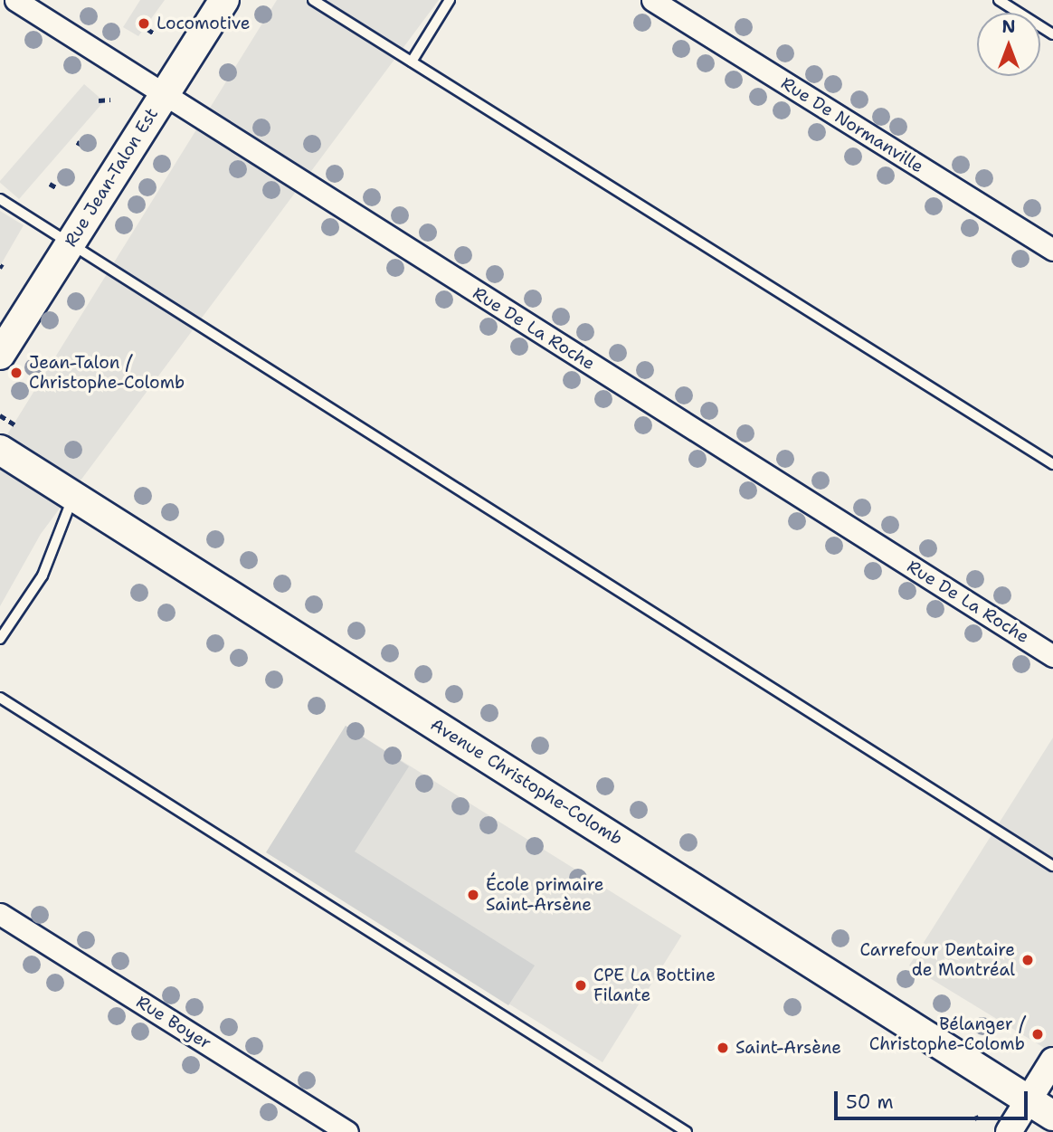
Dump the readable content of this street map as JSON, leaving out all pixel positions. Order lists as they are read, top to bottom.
{
  "streets": {
    "main road": ["Rue Jean-Talon Est", "Avenue Christophe-Colomb"],
    "street": ["Rue De Normanville", "Rue De La Roche", "Rue Boyer"]
  },
  "crossings": [
    ["Rue Jean-Talon Est", "Rue De La Roche"]
  ],
  "places": [
    "Locomotive",
    "Jean-Talon / Christophe-Colomb",
    "École primaire Saint-Arsène",
    "Carrefour Dentaire de Montréal",
    "CPE La Bottine Filante",
    "Bélanger / Christophe-Colomb",
    "Saint-Arsène"
  ],
  "scale_bar": "50 m",
  "north": "top"
}
